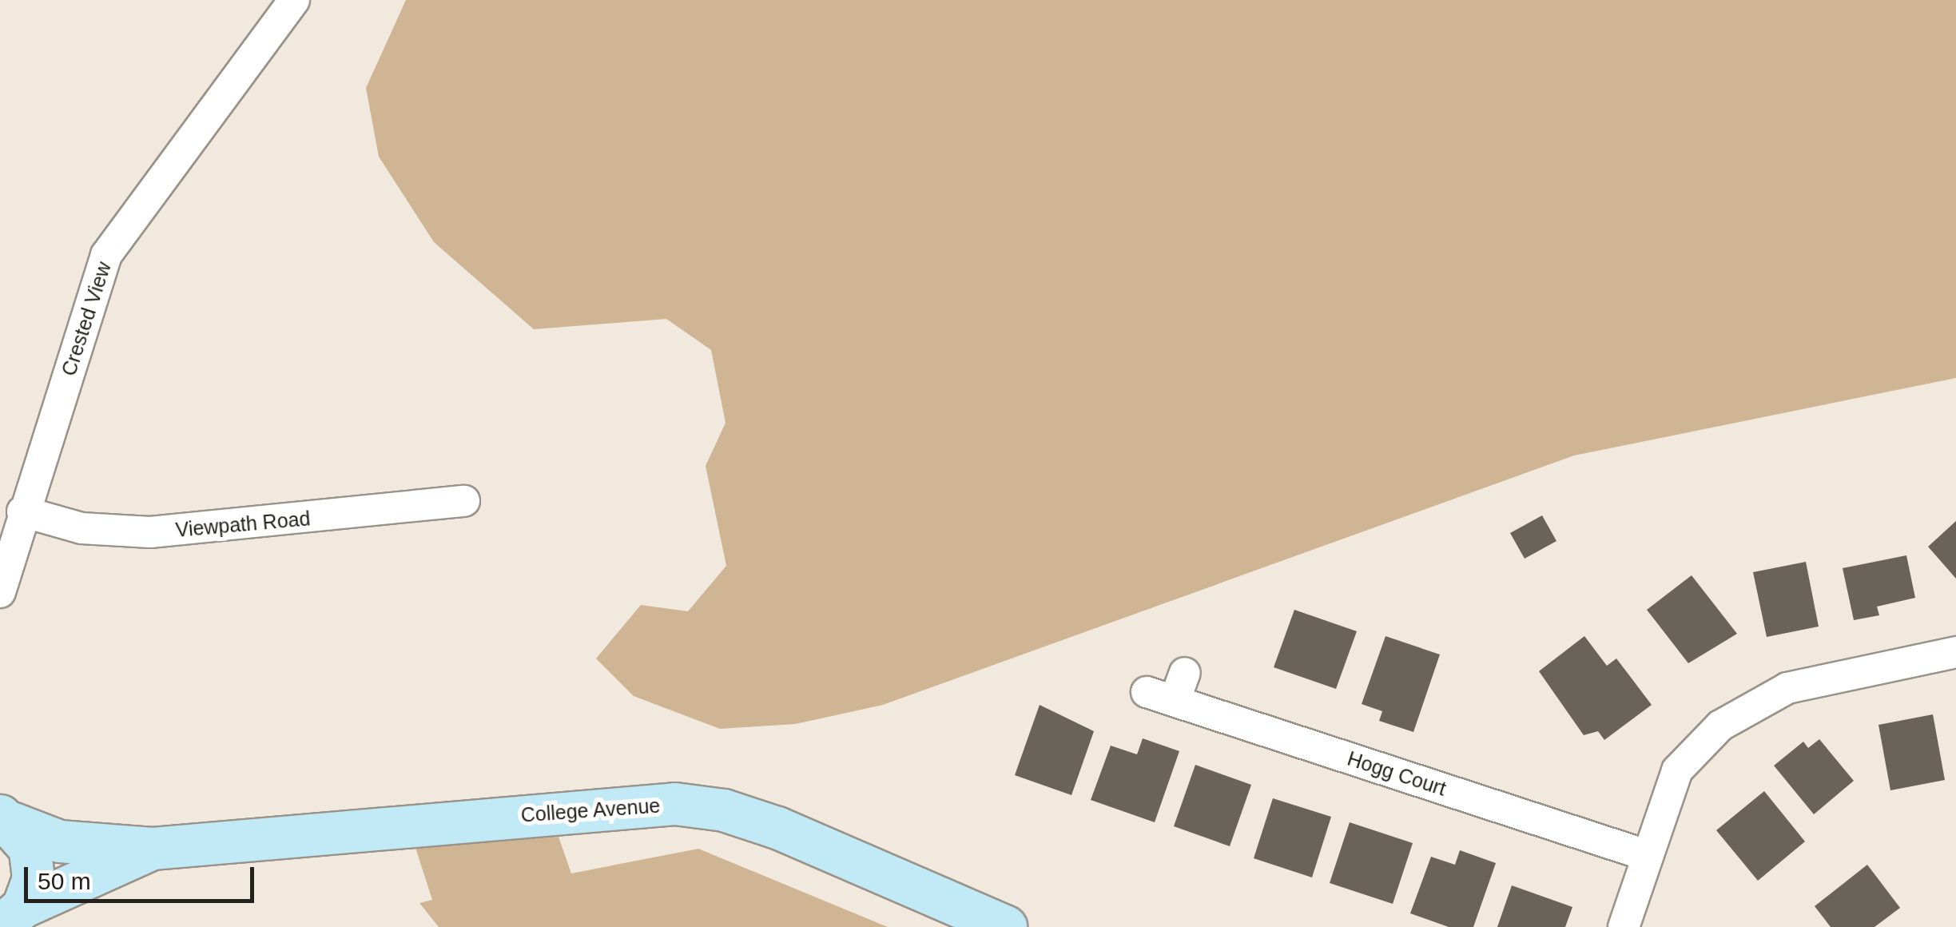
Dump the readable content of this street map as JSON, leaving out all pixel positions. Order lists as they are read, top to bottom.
{
  "streets": {
    "street": [
      "Crested View",
      "Viewpath Road",
      "Hogg Court",
      "College Avenue"
    ]
  },
  "crossings": [
    ["Crested View", "Viewpath Road"]
  ],
  "scale_bar": "50 m"
}
